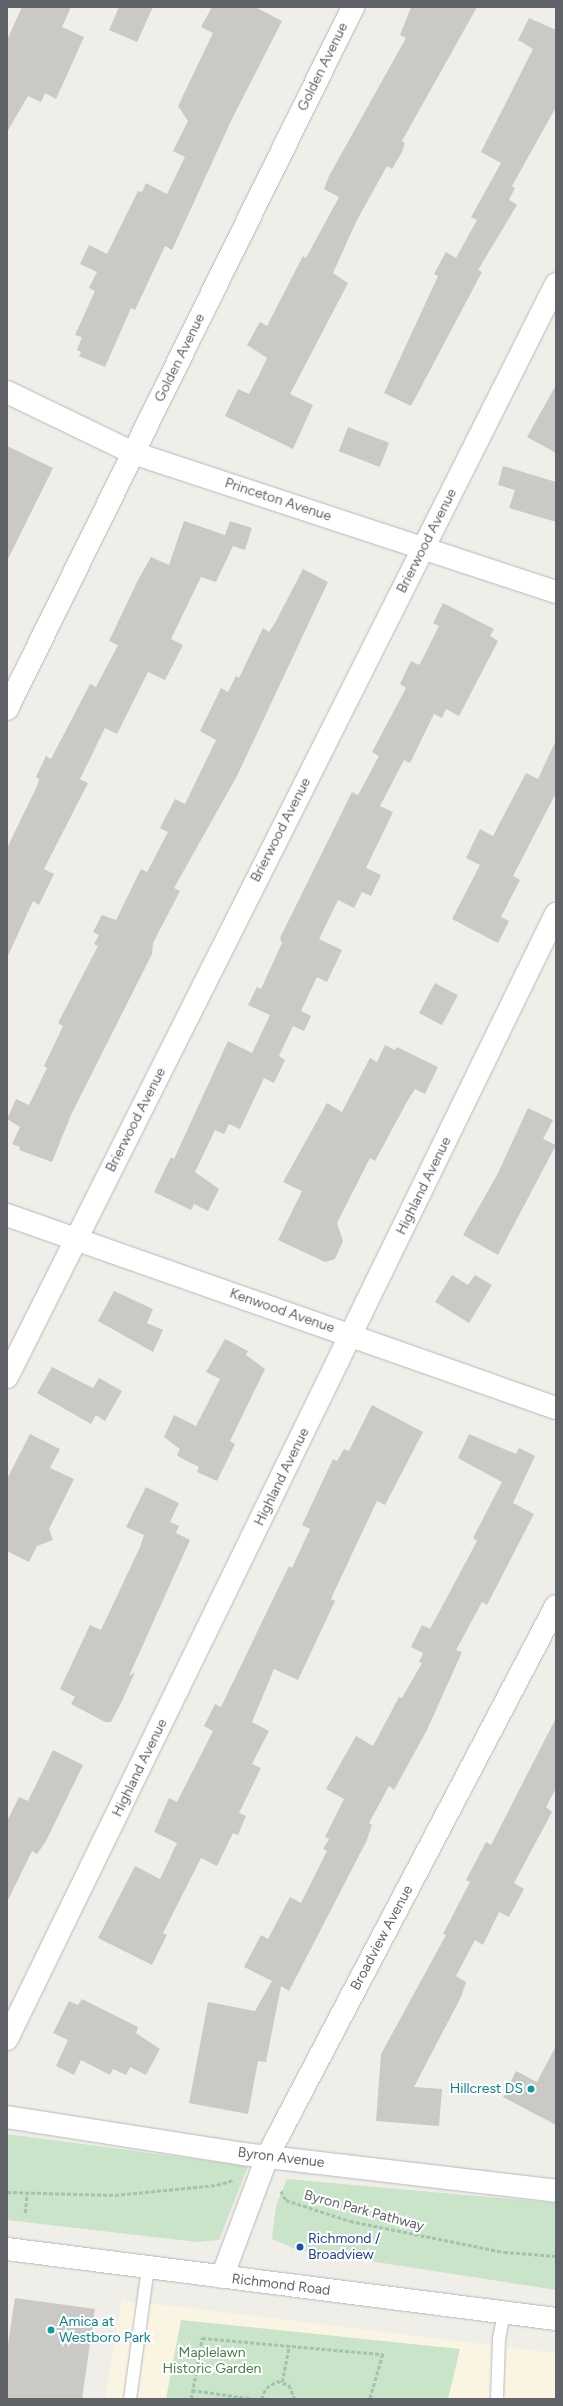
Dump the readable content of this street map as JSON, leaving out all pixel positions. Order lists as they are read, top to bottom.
{
  "streets": {
    "street": [
      "Golden Avenue",
      "Princeton Avenue",
      "Brierwood Avenue",
      "Highland Avenue",
      "Kenwood Avenue",
      "Broadview Avenue",
      "Byron Avenue",
      "Richmond Road"
    ],
    "path": ["Byron Park Pathway"]
  },
  "crossings": [
    ["Golden Avenue", "Princeton Avenue"],
    ["Princeton Avenue", "Brierwood Avenue"],
    ["Brierwood Avenue", "Kenwood Avenue"],
    ["Highland Avenue", "Kenwood Avenue"],
    ["Broadview Avenue", "Byron Avenue"],
    ["Broadview Avenue", "Byron Park Pathway"],
    ["Broadview Avenue", "Richmond Road"]
  ],
  "parks": ["Maplelawn Historic Garden"],
  "places": ["Hillcrest DS", "Richmond / Broadview", "Amica at Westboro Park"]
}
